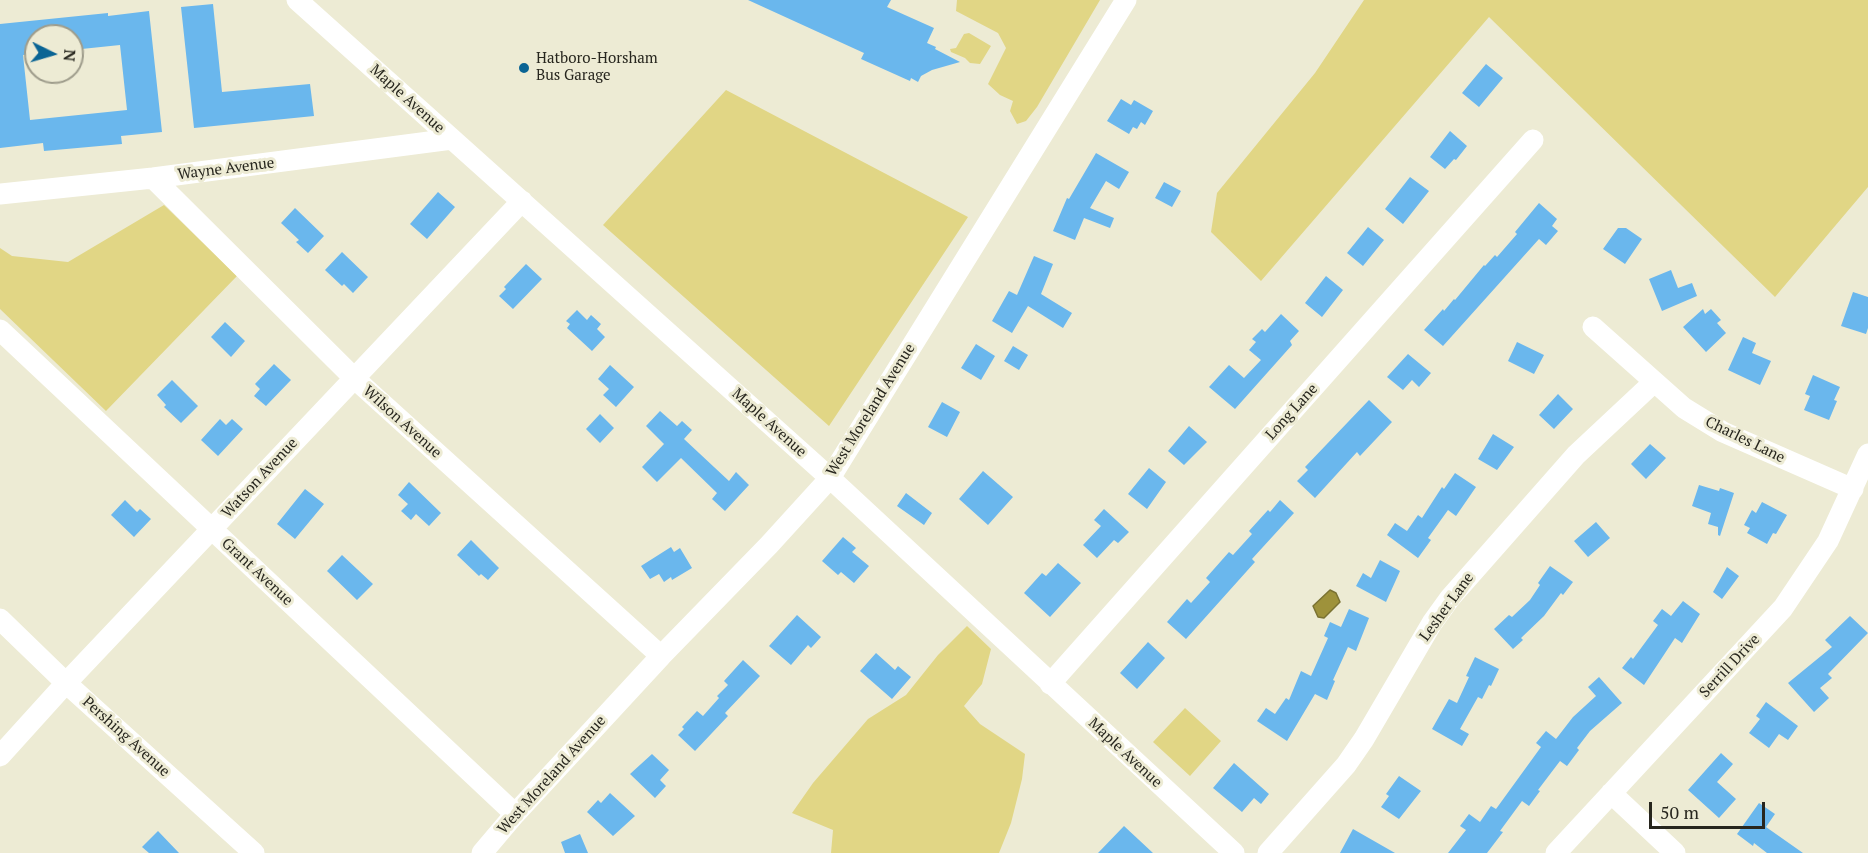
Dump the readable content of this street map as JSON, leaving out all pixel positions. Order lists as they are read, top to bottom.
{
  "streets": {
    "street": [
      "Maple Avenue",
      "Wayne Avenue",
      "West Moreland Avenue",
      "Long Lane",
      "Wilson Avenue",
      "Charles Lane",
      "Watson Avenue",
      "Grant Avenue",
      "Lesher Lane",
      "Serrill Drive",
      "Pershing Avenue"
    ]
  },
  "crossings": [
    ["Maple Avenue", "Wayne Avenue"],
    ["Maple Avenue", "West Moreland Avenue"],
    ["Maple Avenue", "Long Lane"],
    ["Maple Avenue", "Watson Avenue"],
    ["Wayne Avenue", "Wilson Avenue"],
    ["West Moreland Avenue", "Wilson Avenue"],
    ["West Moreland Avenue", "Grant Avenue"],
    ["Wilson Avenue", "Watson Avenue"],
    ["Charles Lane", "Lesher Lane"],
    ["Charles Lane", "Serrill Drive"],
    ["Watson Avenue", "Grant Avenue"],
    ["Watson Avenue", "Pershing Avenue"]
  ],
  "places": ["Hatboro-Horsham Bus Garage"],
  "scale_bar": "50 m",
  "north": "right"
}
